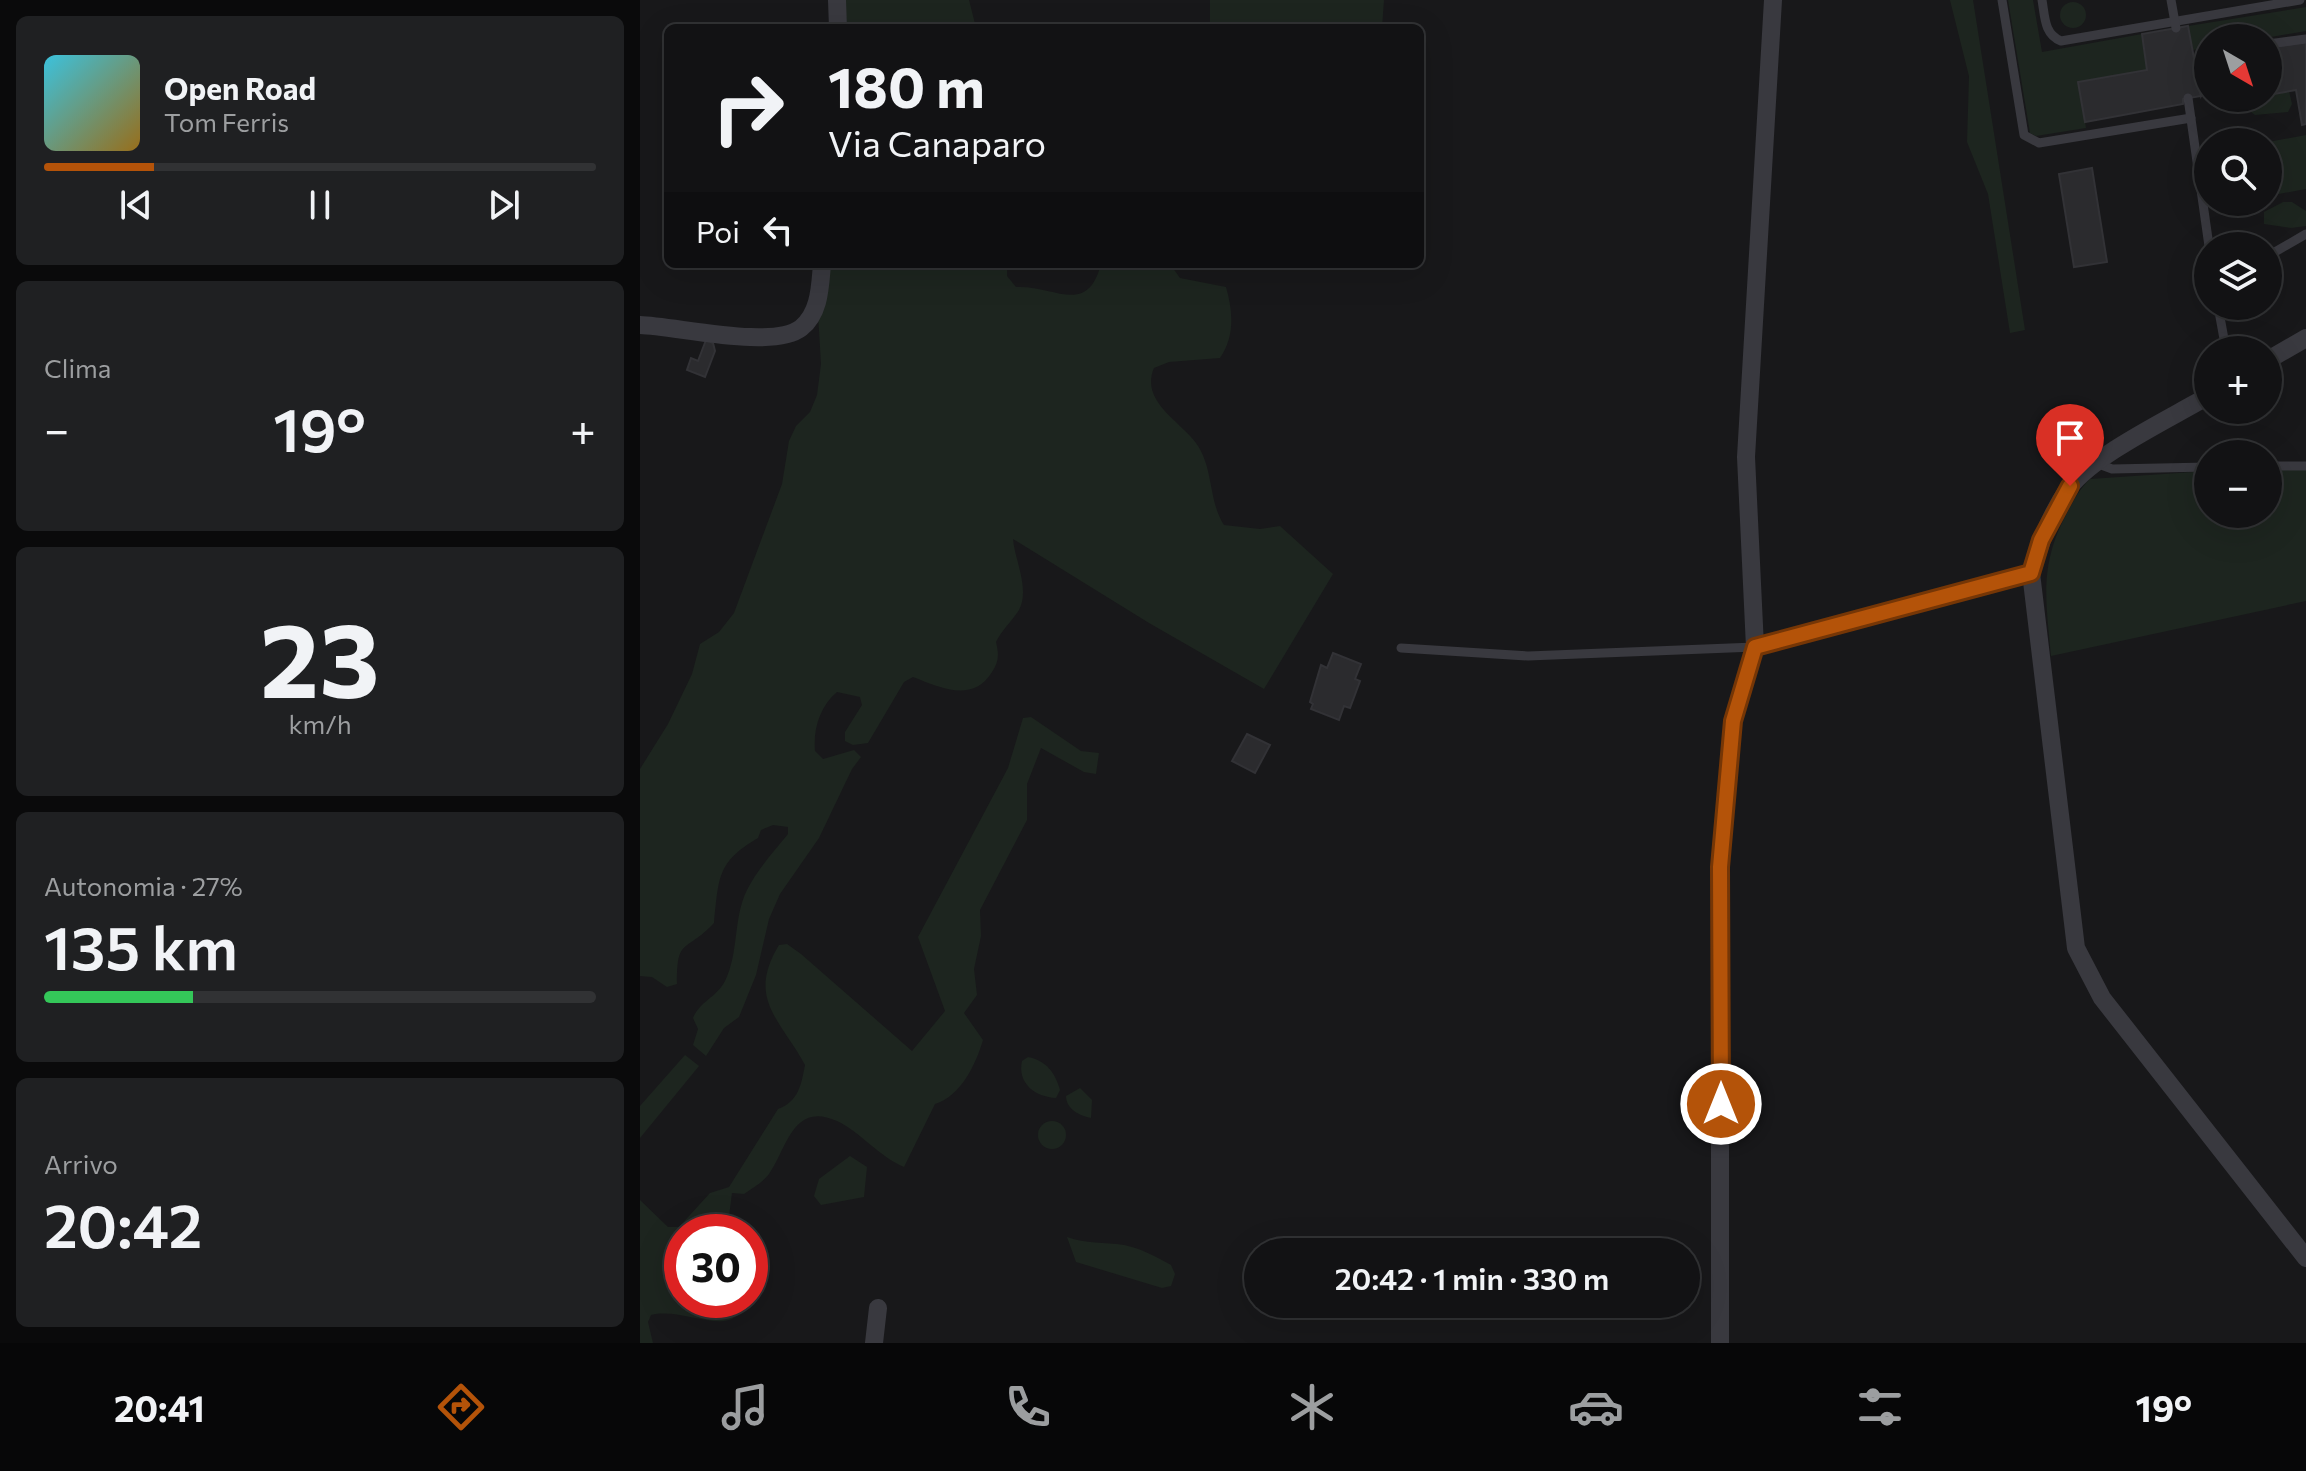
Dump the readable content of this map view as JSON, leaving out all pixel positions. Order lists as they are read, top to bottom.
{
  "north": "bottom right",
  "page": {
    "map_buttons": ["+", "−"],
    "turn": ["180 m", "Via Canaparo"],
    "song": ["Open Road", "Tom Ferris"],
    "then": "Poi",
    "tile": [
      "Clima",
      ["23", "km/h"],
      ["Autonomia · 27%", "135 km"],
      ["Arrivo", "20:42"]
    ],
    "heat": ["−", "19°", "+"],
    "limit": "30",
    "trip": "20:42 · 1 min · 330 m",
    "tabs": ["20:41", "19°"]
  }
}
